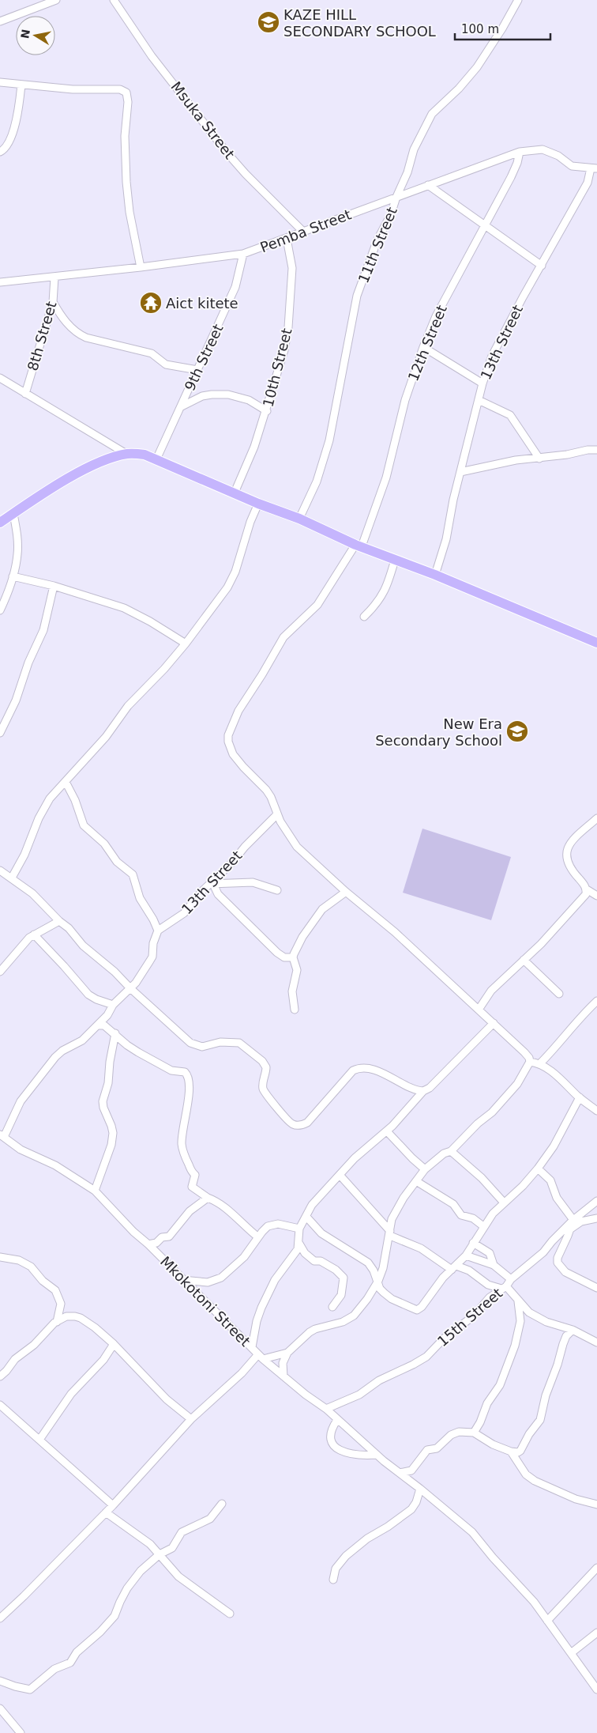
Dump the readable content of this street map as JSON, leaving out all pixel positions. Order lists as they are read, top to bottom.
{
  "streets": {
    "street": [
      "Msuka Street",
      "Pemba Street",
      "11th Street",
      "8th Street",
      "13th Street",
      "12th Street",
      "9th Street",
      "10th Street",
      "Mkokotoni Street",
      "15th Street"
    ]
  },
  "crossings": [
    ["Msuka Street", "Pemba Street"],
    ["Pemba Street", "11th Street"],
    ["Pemba Street", "8th Street"],
    ["Pemba Street", "13th Street"],
    ["Pemba Street", "12th Street"],
    ["Pemba Street", "9th Street"],
    ["Pemba Street", "10th Street"],
    ["13th Street", "12th Street"],
    ["Mkokotoni Street", "15th Street"]
  ],
  "places": {
    "school or university": ["KAZE HILL SECONDARY SCHOOL", "New Era Secondary School"],
    "temple": ["Aict kitete"]
  },
  "scale_bar": "100 m",
  "north": "left"
}
